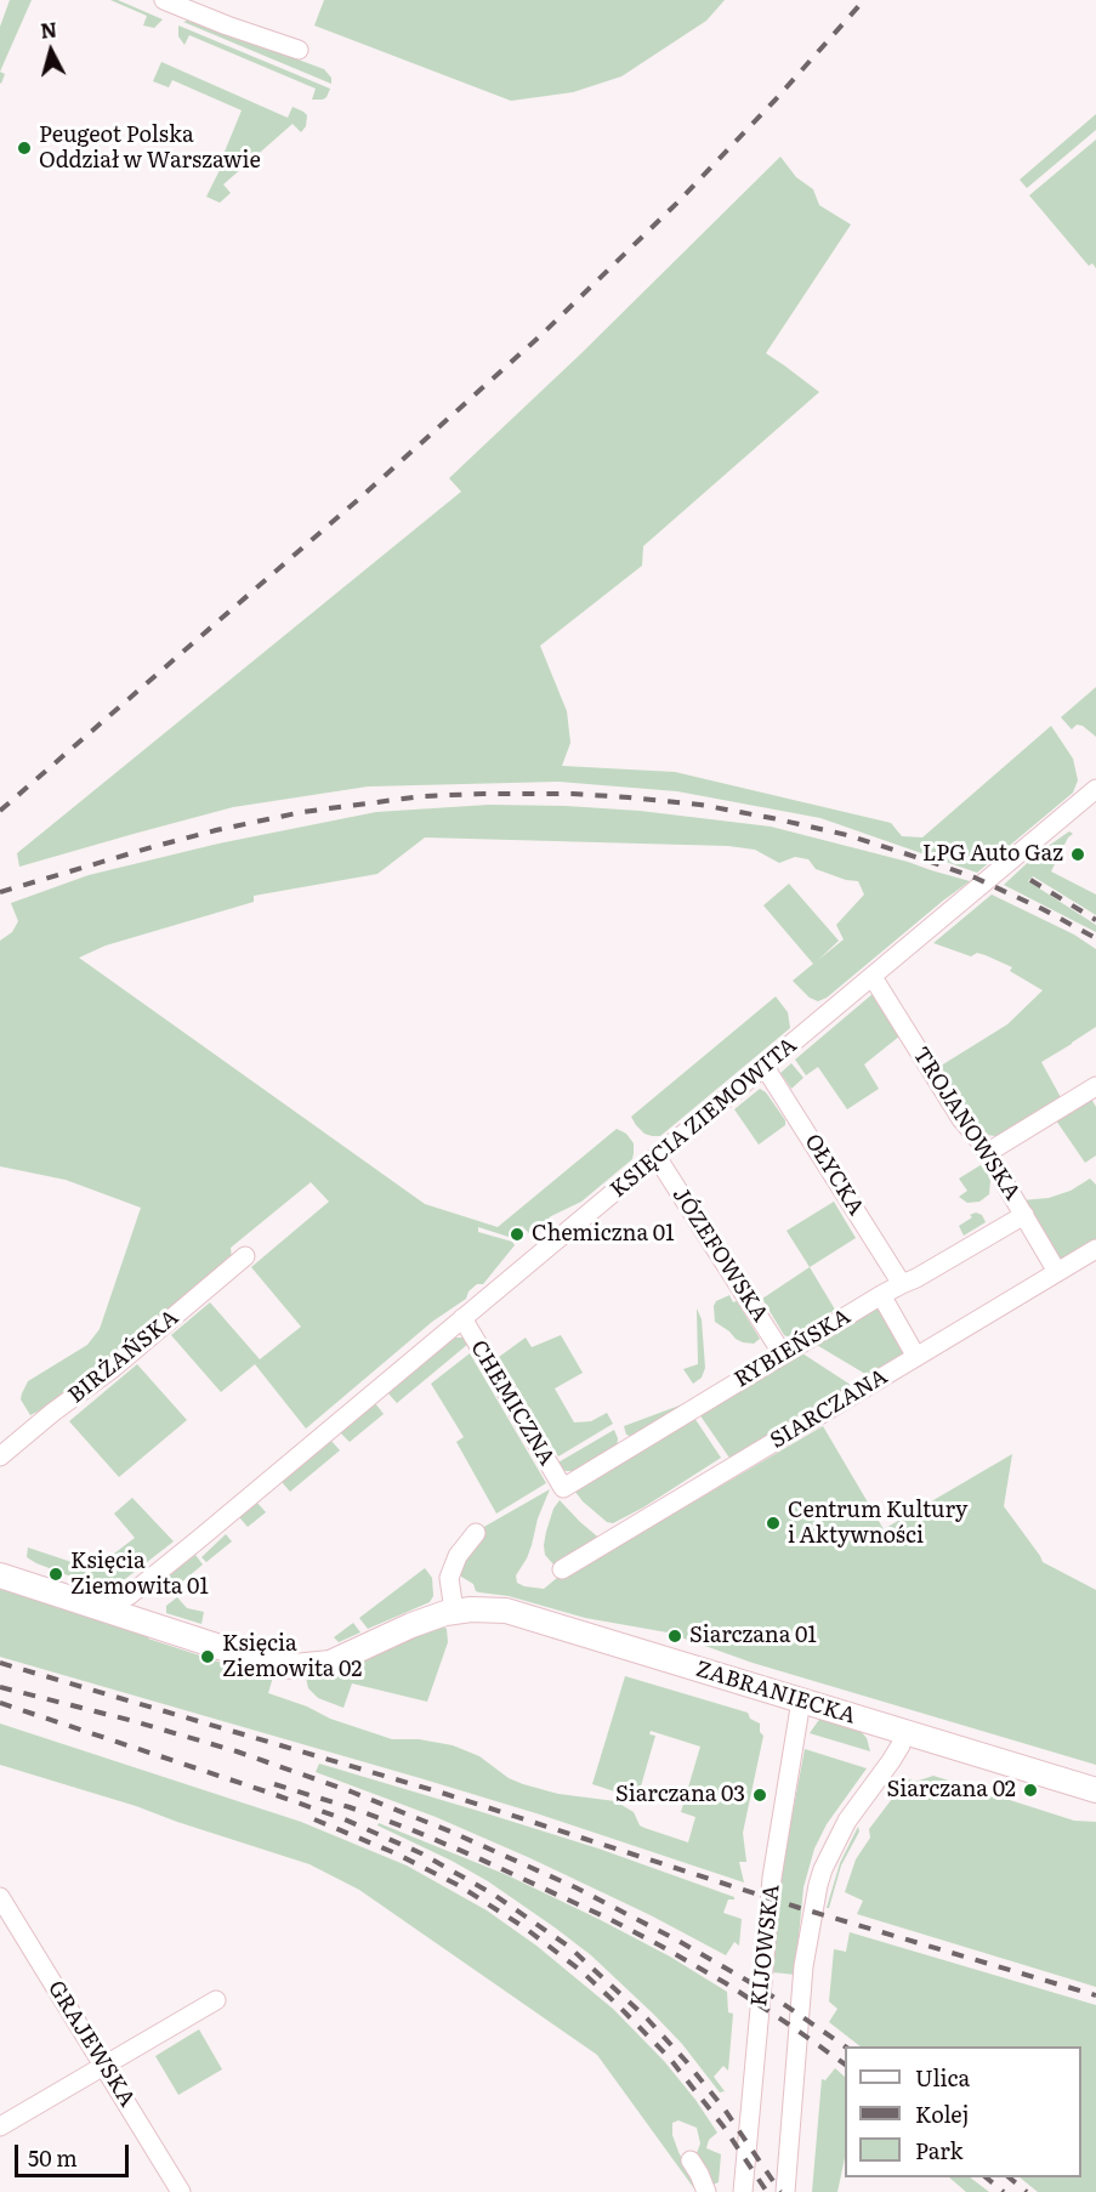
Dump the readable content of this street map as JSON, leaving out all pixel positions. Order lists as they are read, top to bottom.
{
  "streets": {
    "main road": ["ZABRANIECKA"],
    "street": [
      "KSIĘCIA ZIEMOWITA",
      "TROJANOWSKA",
      "OŁYCKA",
      "JÓZEFOWSKA",
      "RYBIEŃSKA",
      "BIRŻAŃSKA",
      "CHEMICZNA",
      "SIARCZANA",
      "KIJOWSKA",
      "GRAJEWSKA"
    ]
  },
  "crossings": [
    ["KSIĘCIA ZIEMOWITA", "TROJANOWSKA"],
    ["KSIĘCIA ZIEMOWITA", "OŁYCKA"],
    ["KSIĘCIA ZIEMOWITA", "JÓZEFOWSKA"],
    ["KSIĘCIA ZIEMOWITA", "CHEMICZNA"],
    ["KSIĘCIA ZIEMOWITA", "ZABRANIECKA"],
    ["TROJANOWSKA", "RYBIEŃSKA"],
    ["TROJANOWSKA", "SIARCZANA"],
    ["OŁYCKA", "RYBIEŃSKA"],
    ["JÓZEFOWSKA", "RYBIEŃSKA"],
    ["RYBIEŃSKA", "CHEMICZNA"],
    ["ZABRANIECKA", "KIJOWSKA"]
  ],
  "places": [
    "Peugeot Polska Oddział w Warszawie",
    "LPG Auto Gaz",
    "Chemiczna 01",
    "Centrum Kultury i Aktywności",
    "Księcia Ziemowita 01",
    "Siarczana 01",
    "Księcia Ziemowita 02",
    "Siarczana 02",
    "Siarczana 03"
  ],
  "legend": ["Ulica", "Kolej", "Park"],
  "scale_bar": "50 m",
  "north": "top"
}
